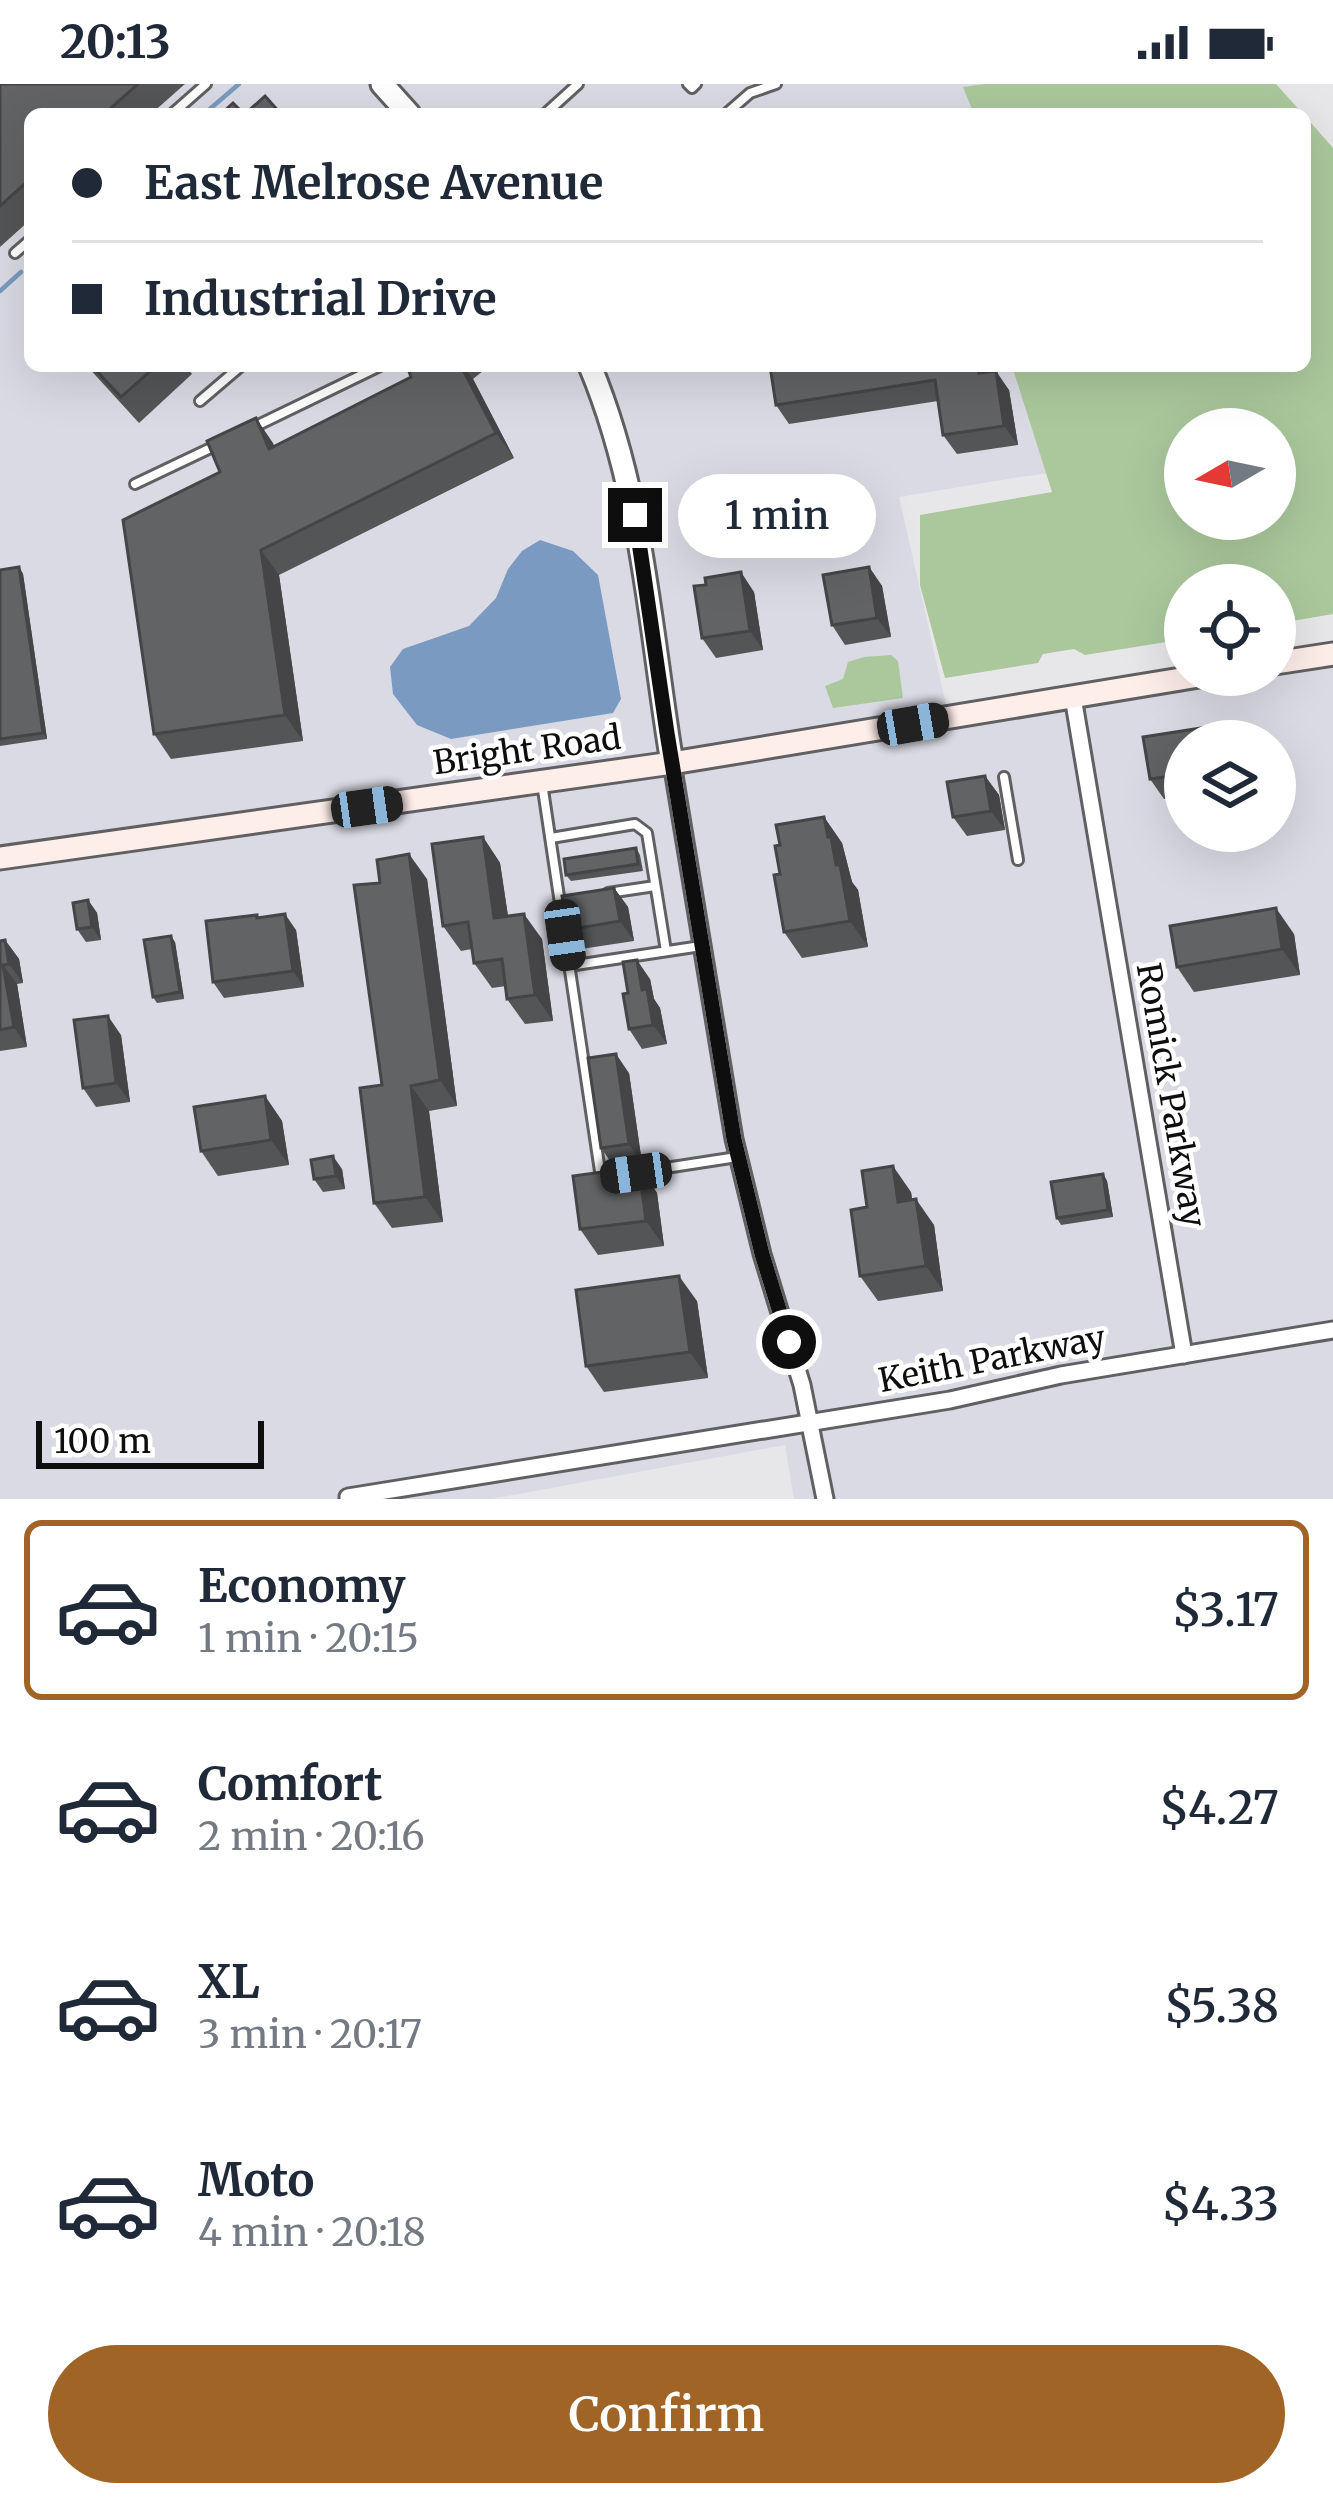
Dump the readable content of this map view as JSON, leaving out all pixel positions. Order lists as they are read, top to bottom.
{
  "streets": {
    "main road": ["Bright Road"],
    "street": ["Romick Parkway", "Keith Parkway"]
  },
  "crossings": [
    ["Bright Road", "Romick Parkway"],
    ["Romick Parkway", "Keith Parkway"]
  ],
  "scale_bar": "100 m",
  "north": "left",
  "page": {
    "status": "20:13",
    "banner": ["East Melrose Avenue", "Industrial Drive"],
    "bubble": "1 min",
    "scale": "100 m",
    "list": [
      {
        "name": "Economy",
        "note": "1 min · 20:15",
        "value": "$3.17"
      },
      {
        "name": "Comfort",
        "note": "2 min · 20:16",
        "value": "$4.27"
      },
      {
        "name": "XL",
        "note": "3 min · 20:17",
        "value": "$5.38"
      },
      {
        "name": "Moto",
        "note": "4 min · 20:18",
        "value": "$4.33"
      }
    ],
    "buttons": "Confirm"
  }
}
